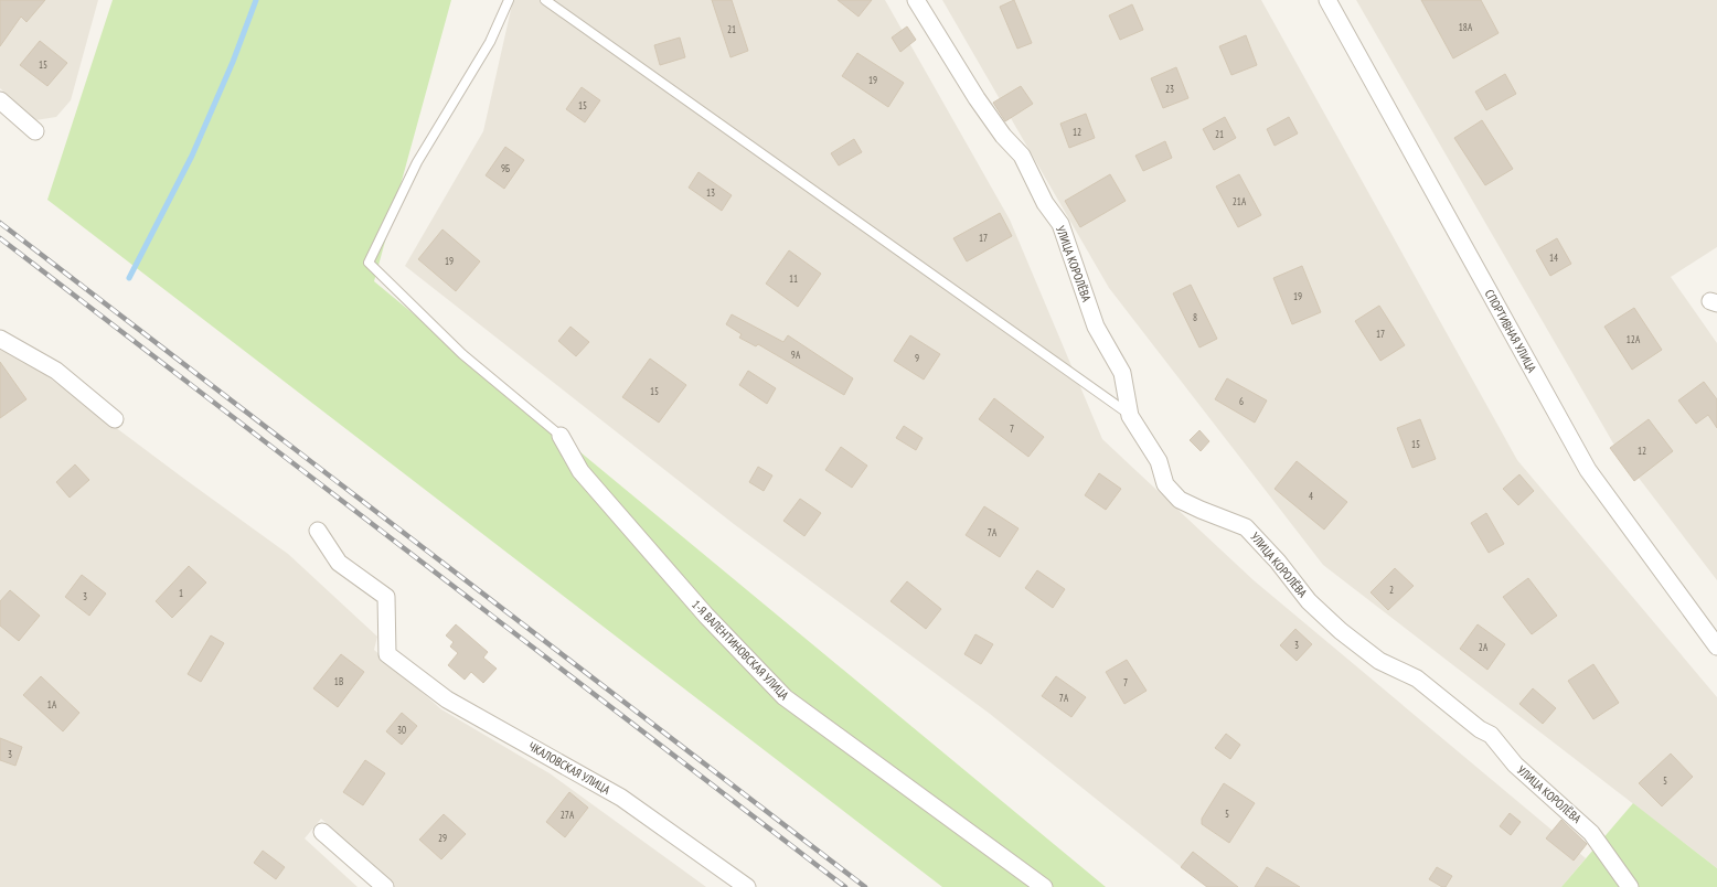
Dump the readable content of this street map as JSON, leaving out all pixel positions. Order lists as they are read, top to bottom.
{
  "streets": {
    "street": [
      "УЛИЦА КОРОЛЁВА",
      "СПОРТИВНАЯ УЛИЦА",
      "1-Я ВАЛЕНТИНОВСКАЯ УЛИЦА",
      "ЧКАЛОВСКАЯ УЛИЦА"
    ]
  },
  "house_numbers": [
    "18А",
    "21",
    "15",
    "19",
    "23",
    "15",
    "12",
    "21",
    "9Б",
    "13",
    "21А",
    "17",
    "14",
    "19",
    "11",
    "19",
    "8",
    "17",
    "12А",
    "9А",
    "9",
    "15",
    "6",
    "7",
    "15",
    "12",
    "4",
    "7А",
    "2",
    "1",
    "3",
    "3",
    "2А",
    "1В",
    "7",
    "7А",
    "1А",
    "30",
    "3",
    "5",
    "5",
    "27А",
    "29"
  ]
}
